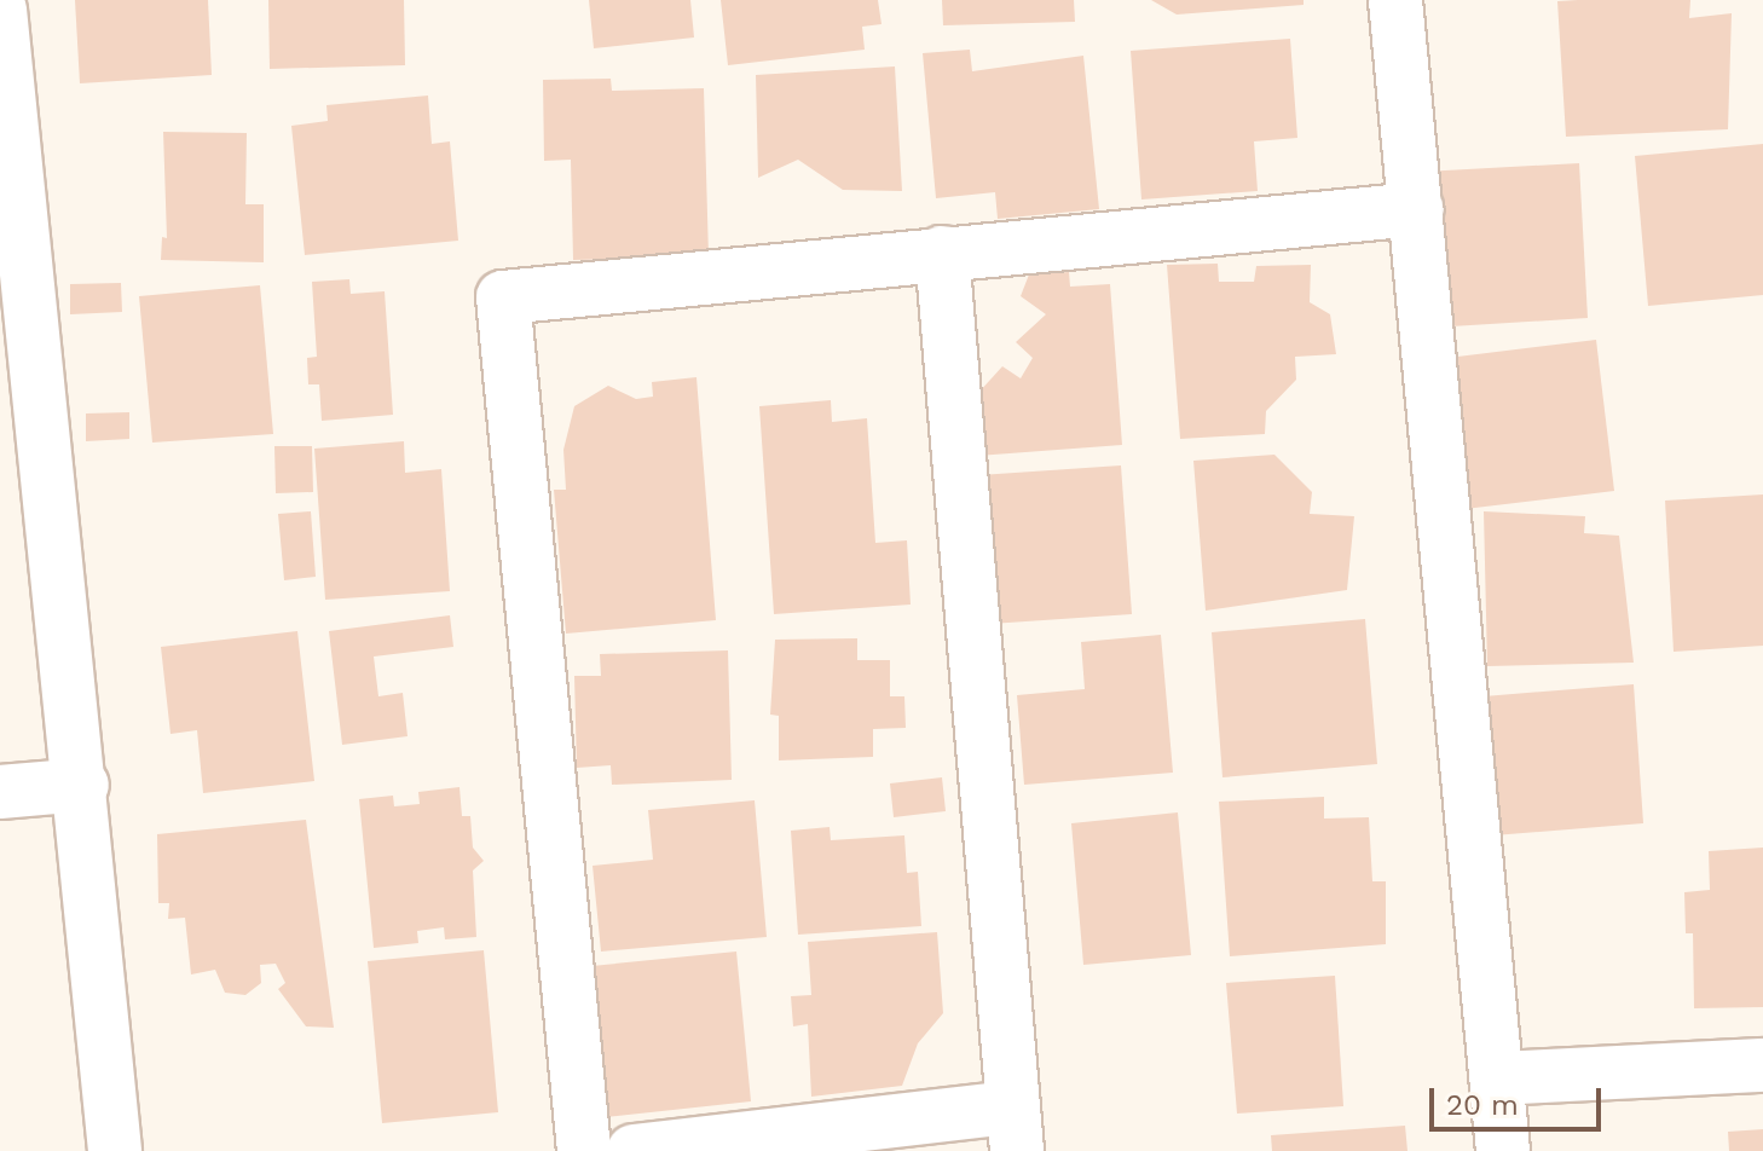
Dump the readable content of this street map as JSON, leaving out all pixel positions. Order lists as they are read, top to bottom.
{
  "scale_bar": "20 m"
}
